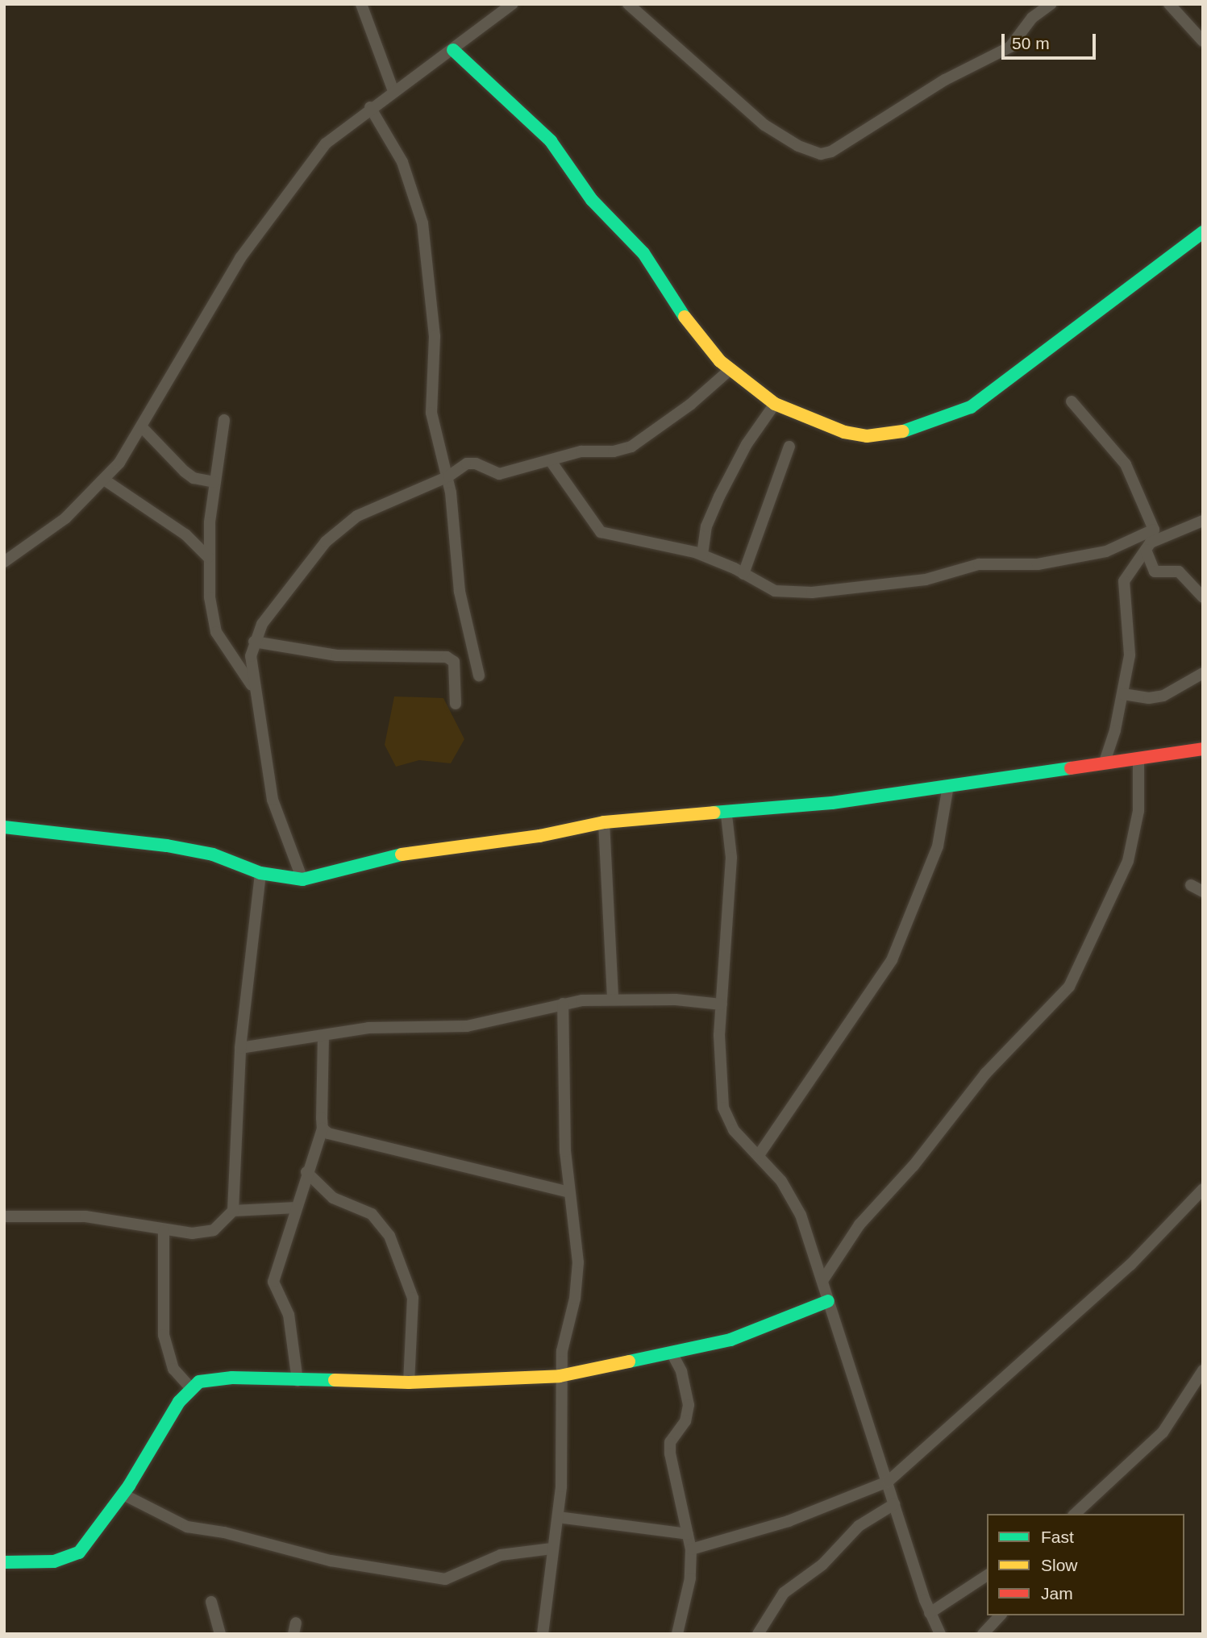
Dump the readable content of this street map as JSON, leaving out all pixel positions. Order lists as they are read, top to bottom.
{
  "legend": ["Fast", "Slow", "Jam"],
  "scale_bar": "50 m"
}
